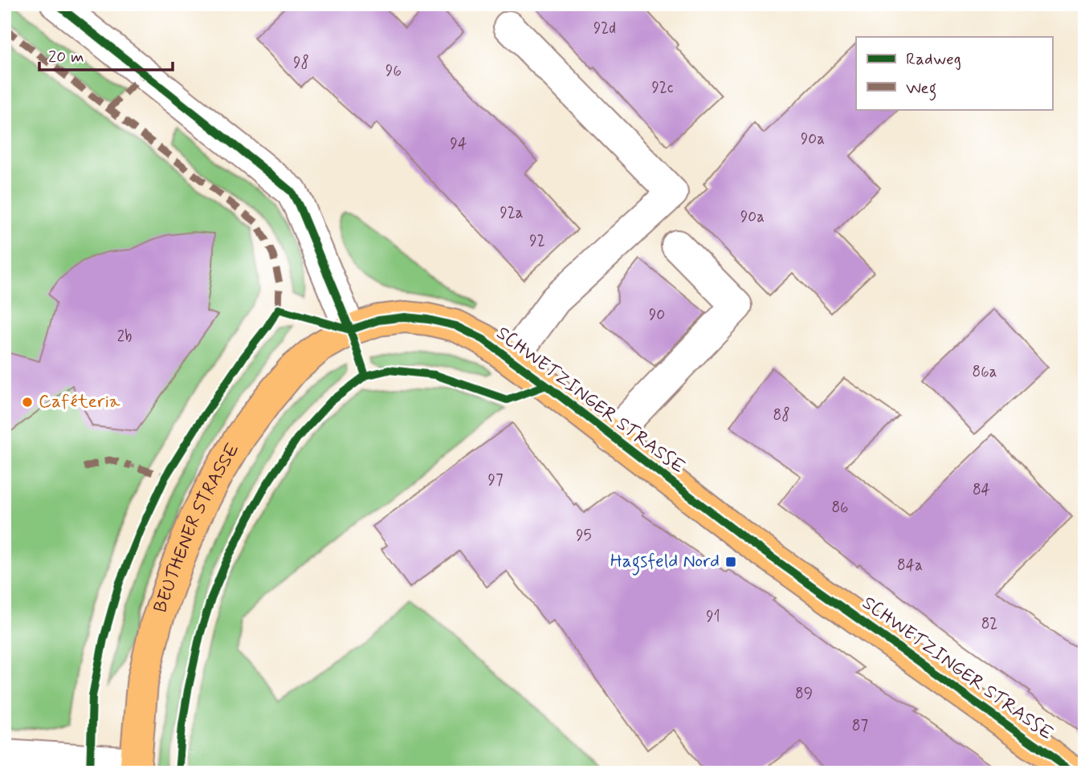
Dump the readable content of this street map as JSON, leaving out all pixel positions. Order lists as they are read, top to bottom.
{
  "streets": {
    "main road": ["SCHWETZINGER STRASSE", "BEUTHENER STRASSE"]
  },
  "crossings": [
    ["SCHWETZINGER STRASSE", "BEUTHENER STRASSE"]
  ],
  "places": {
    "other": ["Caféteria"],
    "transit": ["Hagsfeld Nord"]
  },
  "house_numbers": [
    "92d",
    "98",
    "96",
    "92c",
    "90a",
    "94",
    "92a",
    "90a",
    "92",
    "90",
    "2b",
    "86a",
    "88",
    "97",
    "84",
    "86",
    "95",
    "84a",
    "91",
    "82",
    "89",
    "87"
  ],
  "legend": ["Radweg", "Weg"],
  "scale_bar": "20 m"
}
